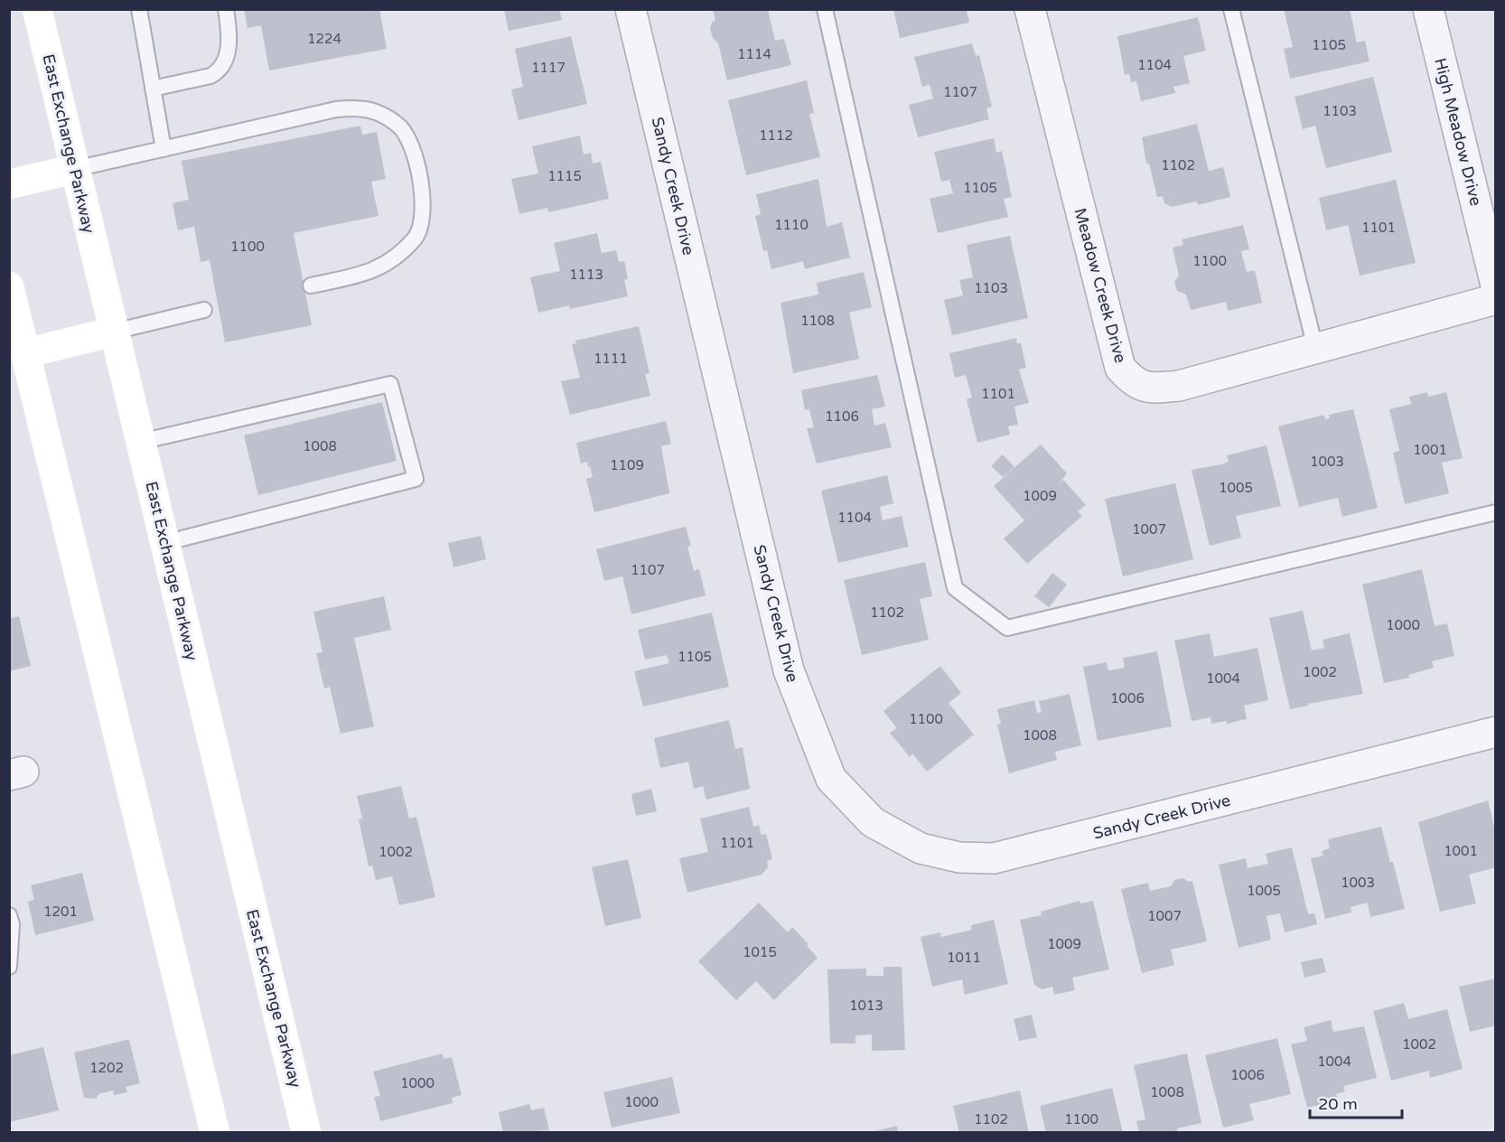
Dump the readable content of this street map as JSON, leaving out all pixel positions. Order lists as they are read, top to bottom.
{
  "streets": {
    "main road": ["East Exchange Parkway"],
    "street": ["High Meadow Drive", "Sandy Creek Drive", "Meadow Creek Drive"]
  },
  "house_numbers": [
    "1224",
    "1105",
    "1114",
    "1104",
    "1117",
    "1107",
    "1103",
    "1112",
    "1102",
    "1115",
    "1105",
    "1110",
    "1101",
    "1100",
    "1100",
    "1113",
    "1103",
    "1108",
    "1111",
    "1101",
    "1106",
    "1008",
    "1001",
    "1003",
    "1109",
    "1005",
    "1009",
    "1104",
    "1007",
    "1107",
    "1102",
    "1000",
    "1105",
    "1002",
    "1004",
    "1006",
    "1100",
    "1008",
    "1101",
    "1001",
    "1002",
    "1003",
    "1005",
    "1201",
    "1007",
    "1009",
    "1015",
    "1011",
    "1013",
    "1002",
    "1004",
    "1202",
    "1006",
    "1000",
    "1008",
    "1000",
    "1102",
    "1100"
  ],
  "scale_bar": "20 m"
}
